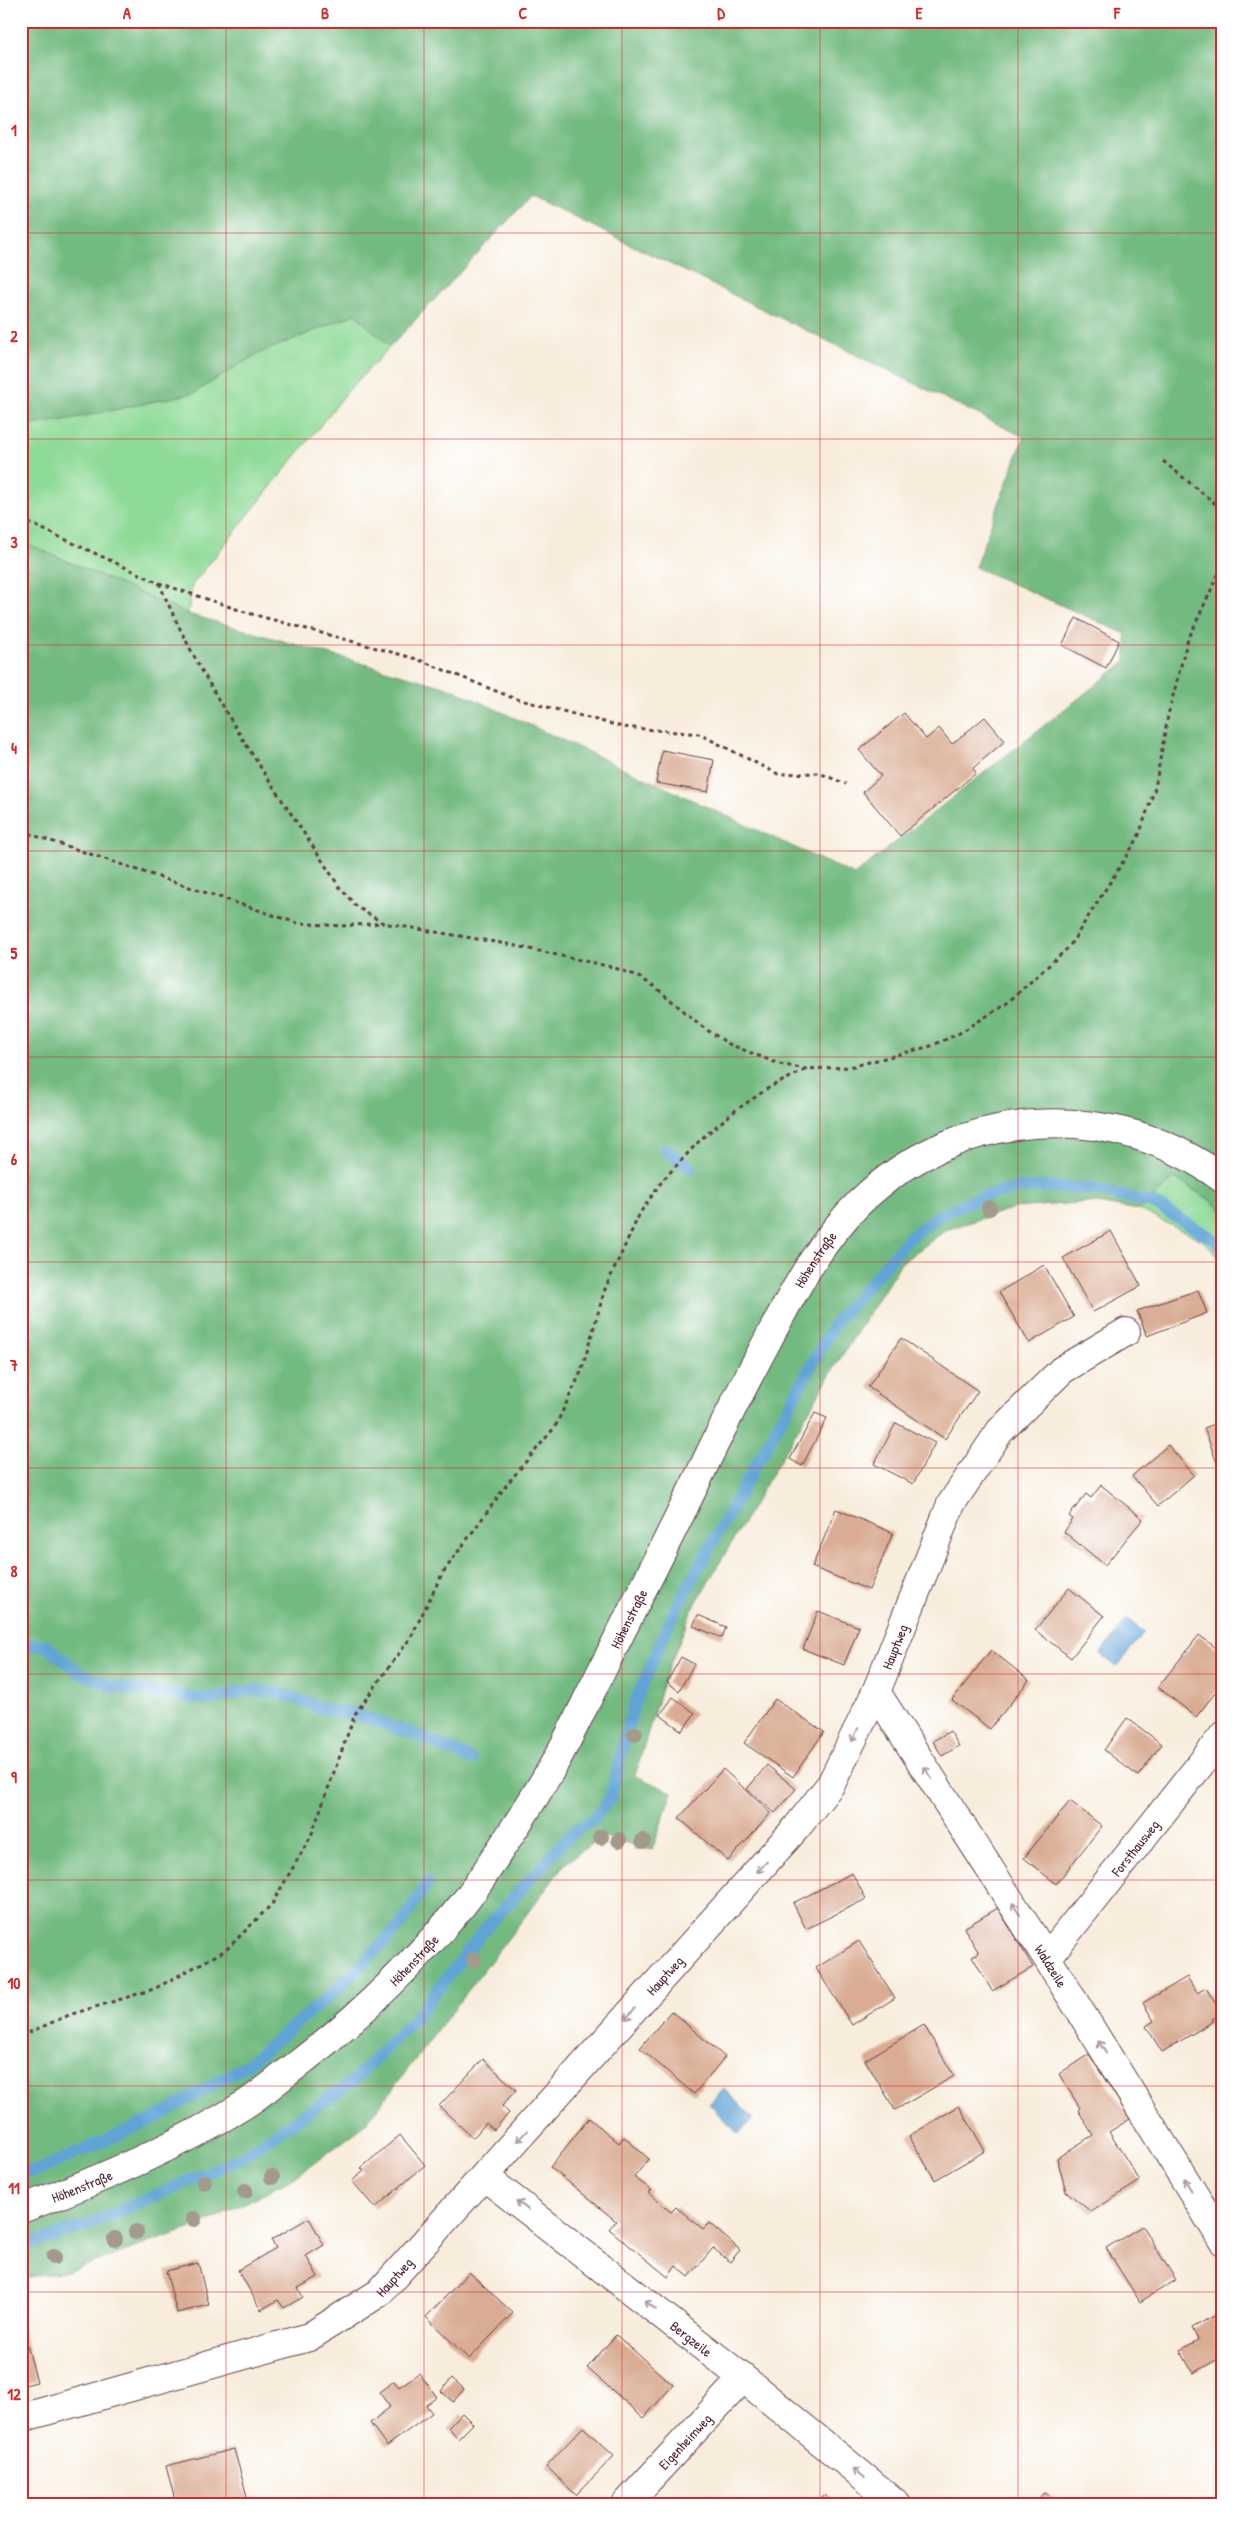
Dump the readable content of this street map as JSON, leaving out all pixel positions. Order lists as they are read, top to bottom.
{
  "streets": {
    "street": [
      "Höhenstraße",
      "Hauptweg",
      "Forsthausweg",
      "Waldzeile",
      "Bergzeile",
      "Eigenheimweg"
    ]
  },
  "crossings": [
    ["Hauptweg", "Waldzeile"],
    ["Hauptweg", "Bergzeile"],
    ["Forsthausweg", "Waldzeile"],
    ["Bergzeile", "Eigenheimweg"]
  ],
  "one_way": ["Hauptweg", "Waldzeile", "Bergzeile"],
  "grid": {
    "columns": [
      "A",
      "B",
      "C",
      "D",
      "E",
      "F"
    ],
    "rows": [
      "1",
      "2",
      "3",
      "4",
      "5",
      "6",
      "7",
      "8",
      "9",
      "10",
      "11",
      "12"
    ]
  }
}
